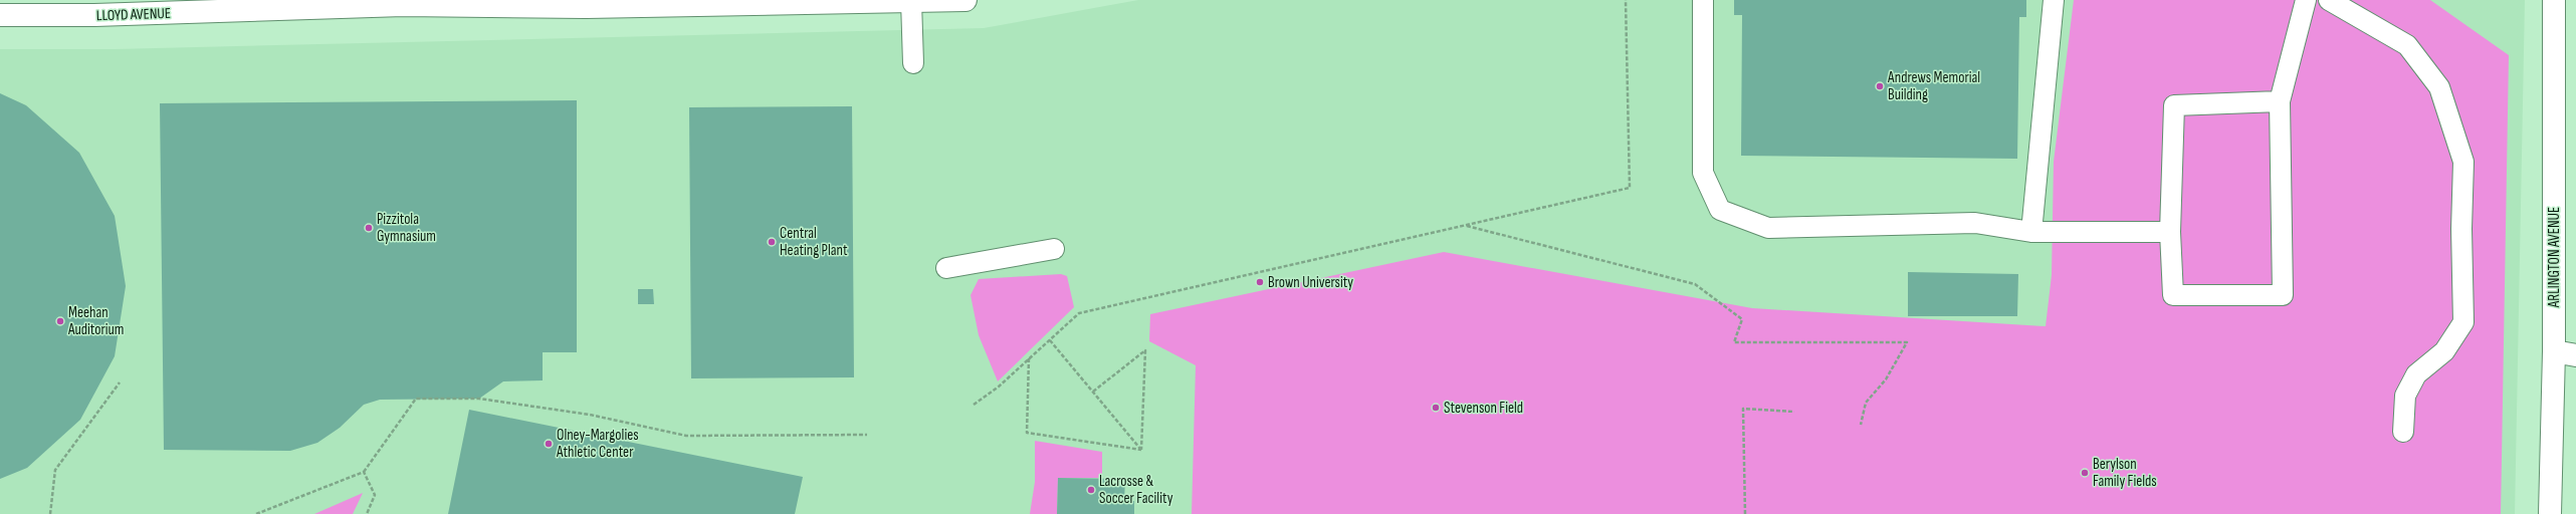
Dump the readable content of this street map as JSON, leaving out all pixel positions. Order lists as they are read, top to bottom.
{
  "streets": {
    "street": ["LLOYD AVENUE", "ARLINGTON AVENUE"]
  },
  "places": [
    "Andrews Memorial Building",
    "Pizzitola Gymnasium",
    "Central Heating Plant",
    "Brown University",
    "Meehan Auditorium",
    "Stevenson Field",
    "Olney-Margolies Athletic Center",
    "Berylson Family Fields",
    "Lacrosse & Soccer Facility"
  ]
}
